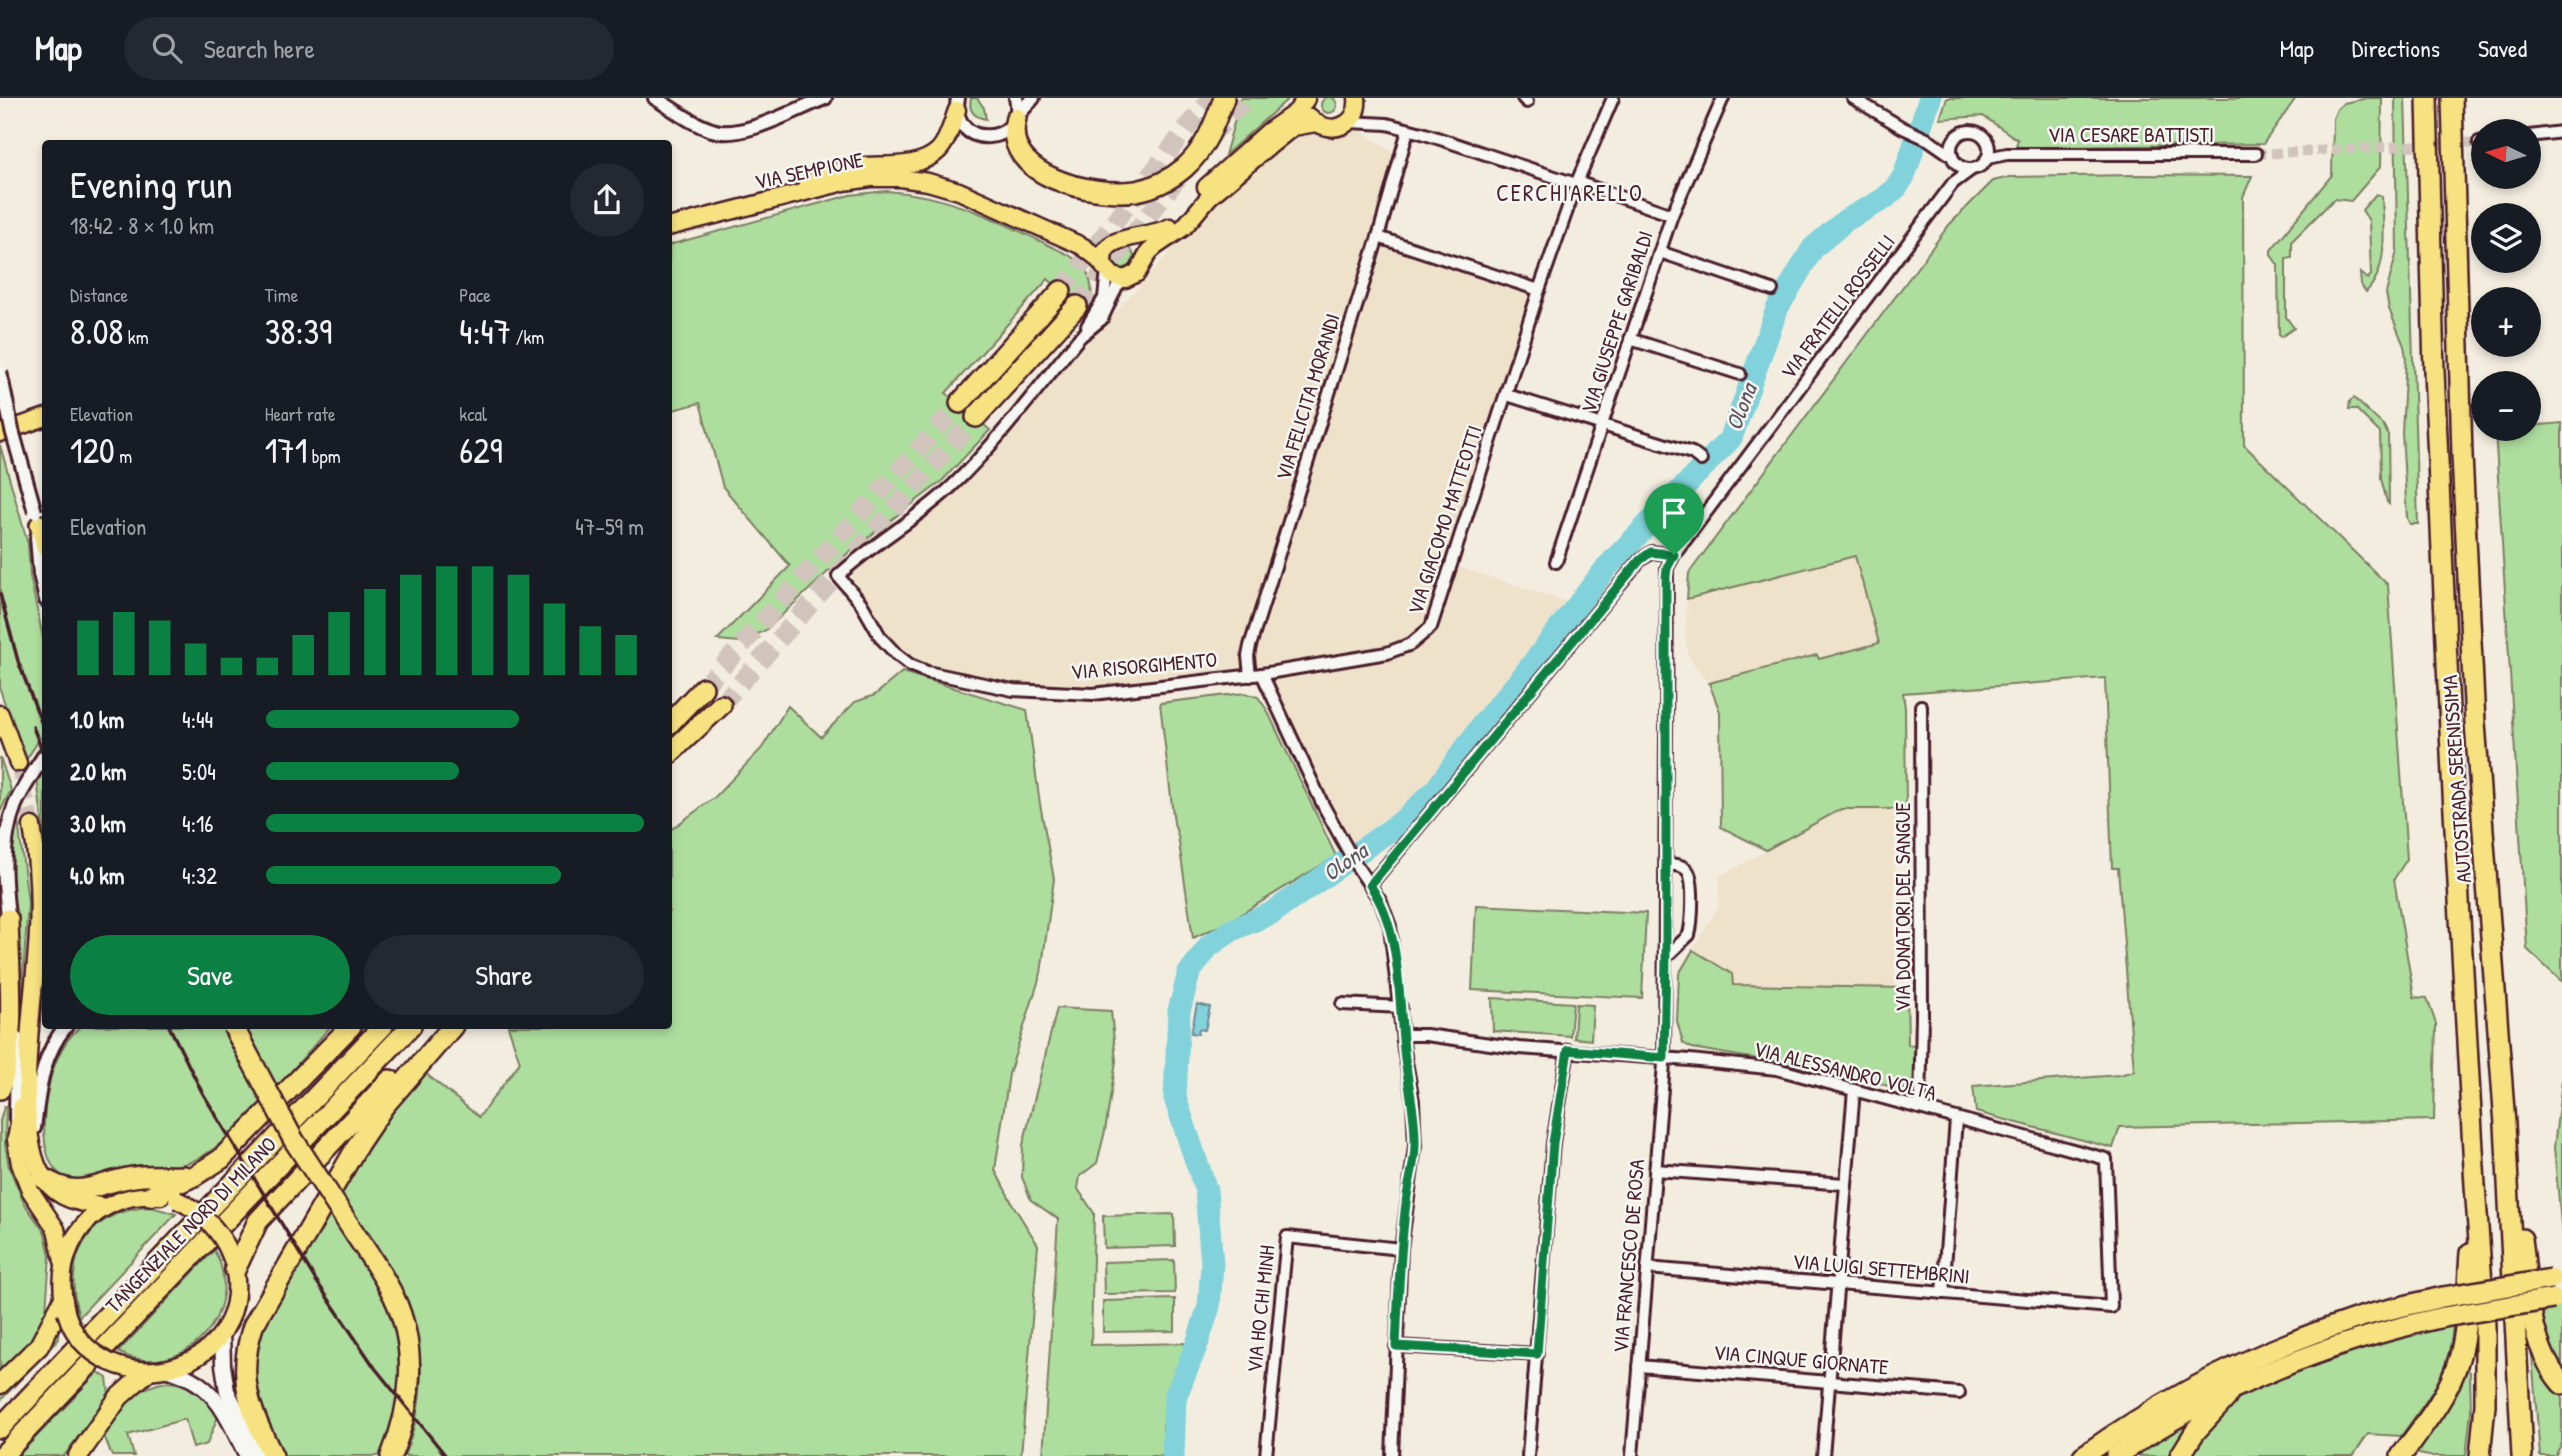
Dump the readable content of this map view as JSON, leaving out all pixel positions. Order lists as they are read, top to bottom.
{
  "streets": {
    "highway": ["AUTOSTRADA SERENISSIMA", "TANGENZIALE NORD DI MILANO"],
    "main road": ["VIA SEMPIONE"],
    "street": [
      "VIA CESARE BATTISTI",
      "VIA FRATELLI ROSSELLI",
      "VIA GIUSEPPE GARIBALDI",
      "VIA FELICITA MORANDI",
      "VIA GIACOMO MATTEOTTI",
      "VIA RISORGIMENTO",
      "VIA DONATORI DEL SANGUE",
      "VIA ALESSANDRO VOLTA",
      "VIA FRANCESCO DE ROSA",
      "VIA LUIGI SETTEMBRINI",
      "VIA HO CHI MINH",
      "VIA CINQUE GIORNATE"
    ]
  },
  "crossings": [
    ["VIA CESARE BATTISTI", "VIA FRATELLI ROSSELLI"],
    ["VIA FRATELLI ROSSELLI", "VIA FRANCESCO DE ROSA"],
    ["VIA FELICITA MORANDI", "VIA RISORGIMENTO"],
    ["VIA GIACOMO MATTEOTTI", "VIA RISORGIMENTO"],
    ["VIA DONATORI DEL SANGUE", "VIA ALESSANDRO VOLTA"],
    ["VIA ALESSANDRO VOLTA", "VIA FRANCESCO DE ROSA"],
    ["VIA ALESSANDRO VOLTA", "VIA LUIGI SETTEMBRINI"],
    ["VIA FRANCESCO DE ROSA", "VIA LUIGI SETTEMBRINI"],
    ["VIA FRANCESCO DE ROSA", "VIA CINQUE GIORNATE"]
  ],
  "districts": ["CERCHIARELLO"],
  "water": ["Olona"],
  "north": "left",
  "page": {
    "header": "Map",
    "search": "Search here",
    "nav": ["Map", "Directions", "Saved"],
    "map_buttons": ["+", "−"],
    "heading": ["Evening run", "18:42 · 8 × 1.0 km"],
    "stats": [
      ["Distance", "8.08 km"],
      ["Time", "38:39"],
      ["Pace", "4:47 /km"],
      ["Elevation", "120 m"],
      ["Heart rate", "171 bpm"],
      ["kcal", "629"]
    ],
    "chart": ["Elevation", "47–59 m"],
    "list": [
      {
        "name": "1.0 km",
        "note": "4:44"
      },
      {
        "name": "2.0 km",
        "note": "5:04"
      },
      {
        "name": "3.0 km",
        "note": "4:16"
      },
      {
        "name": "4.0 km",
        "note": "4:32"
      }
    ],
    "buttons": ["Save", "Share"]
  }
}
